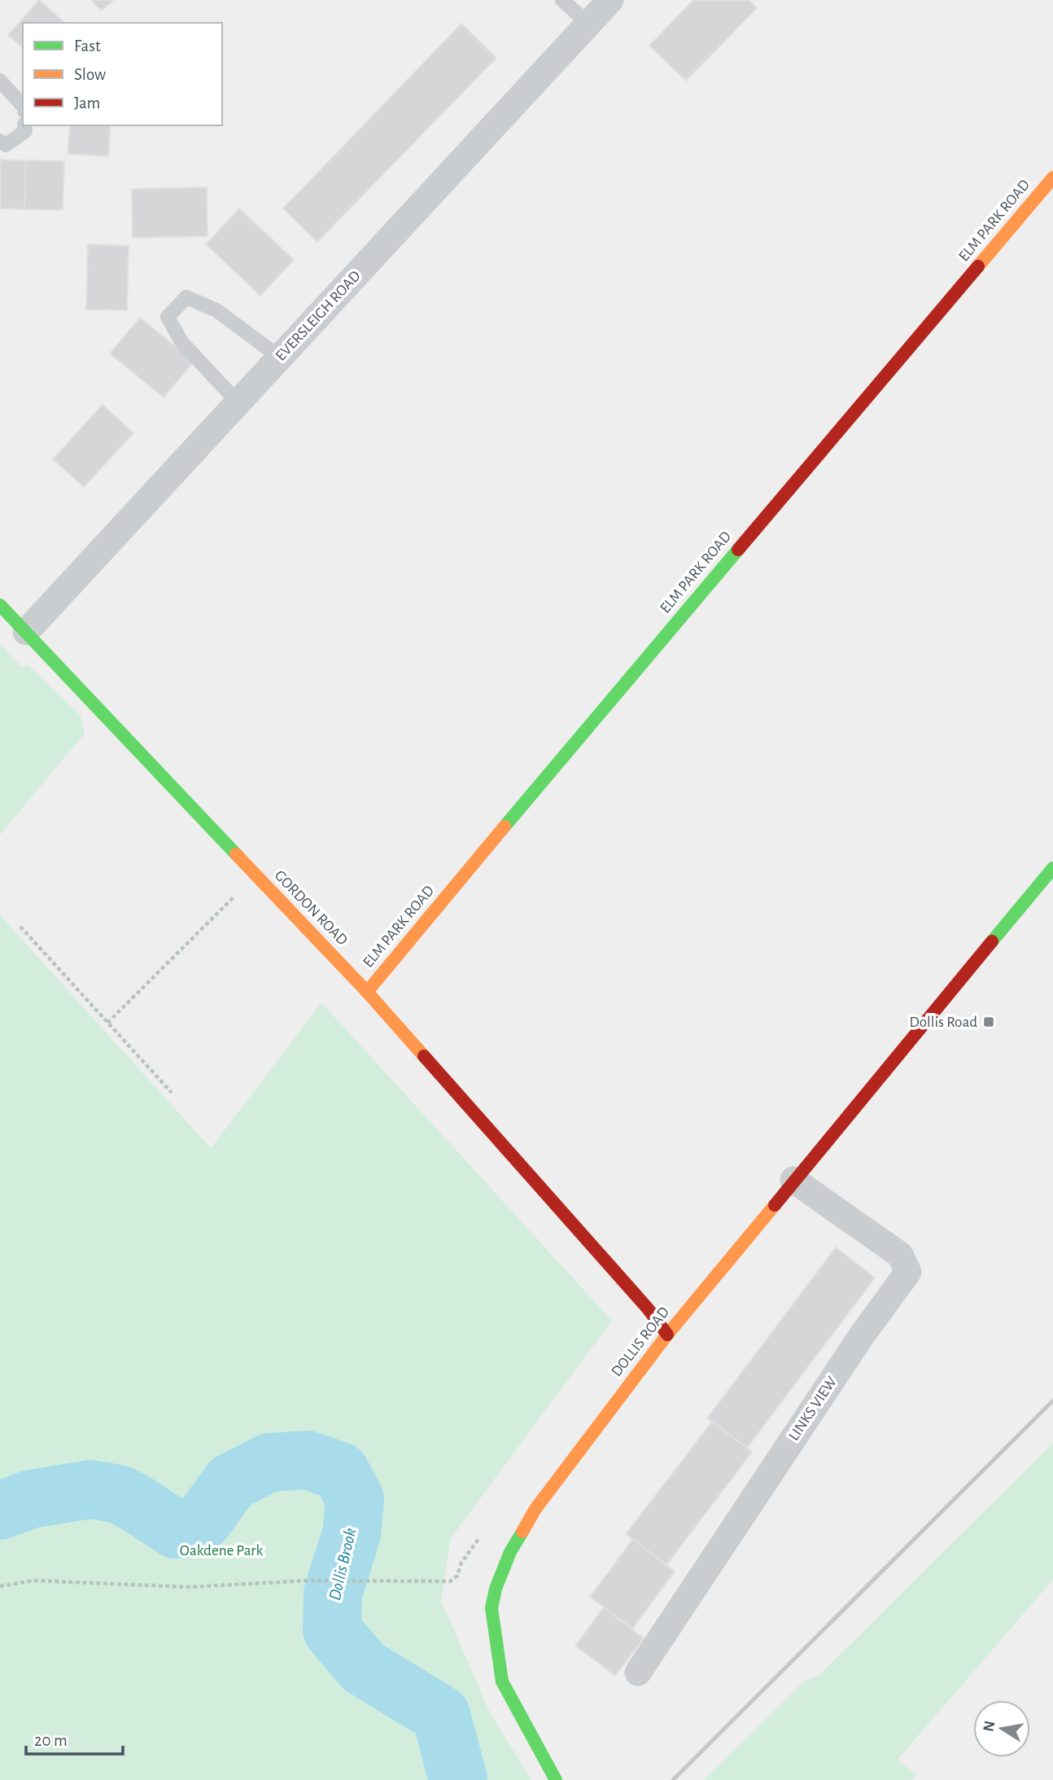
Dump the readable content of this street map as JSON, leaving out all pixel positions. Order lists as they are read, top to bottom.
{
  "streets": {
    "street": [
      "ELM PARK ROAD",
      "EVERSLEIGH ROAD",
      "GORDON ROAD",
      "DOLLIS ROAD",
      "LINKS VIEW"
    ]
  },
  "crossings": [
    ["ELM PARK ROAD", "GORDON ROAD"],
    ["EVERSLEIGH ROAD", "GORDON ROAD"],
    ["GORDON ROAD", "DOLLIS ROAD"],
    ["DOLLIS ROAD", "LINKS VIEW"]
  ],
  "water": ["Dollis Brook"],
  "parks": ["Oakdene Park"],
  "places": {
    "transit": ["Dollis Road"]
  },
  "legend": ["Fast", "Slow", "Jam"],
  "scale_bar": "20 m",
  "north": "left"
}
